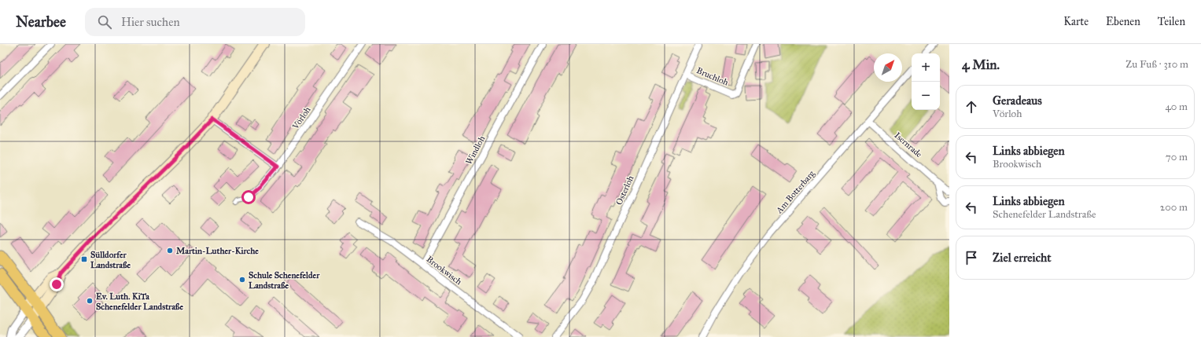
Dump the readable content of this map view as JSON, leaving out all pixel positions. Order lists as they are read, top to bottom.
{
  "streets": {
    "street": [
      "Bruchloh",
      "Vörloh",
      "Isernrade",
      "Windloh",
      "Osterloh",
      "Am Botterbarg",
      "Brookwisch"
    ]
  },
  "crossings": [
    ["Bruchloh", "Osterloh"],
    ["Isernrade", "Am Botterbarg"],
    ["Windloh", "Brookwisch"]
  ],
  "places": {
    "other": ["Martin-Luther-Kirche", "Schule Schenefelder Landstraße", "Ev. Luth. KiTa Schenefelder Landstraße"],
    "transit": ["Sülldorfer Landstraße"]
  },
  "north": "top right",
  "page": {
    "header": "Nearbee",
    "search": "Hier suchen",
    "nav": ["Karte", "Ebenen", "Teilen"],
    "heading": ["4 Min.", "Zu Fuß · 310 m"],
    "map_buttons": ["+", "−"],
    "list": [
      ["Geradeaus", "Vörloh", "40 m"],
      ["Links abbiegen", "Brookwisch", "70 m"],
      ["Links abbiegen", "Schenefelder Landstraße", "200 m"],
      "Ziel erreicht"
    ]
  }
}
